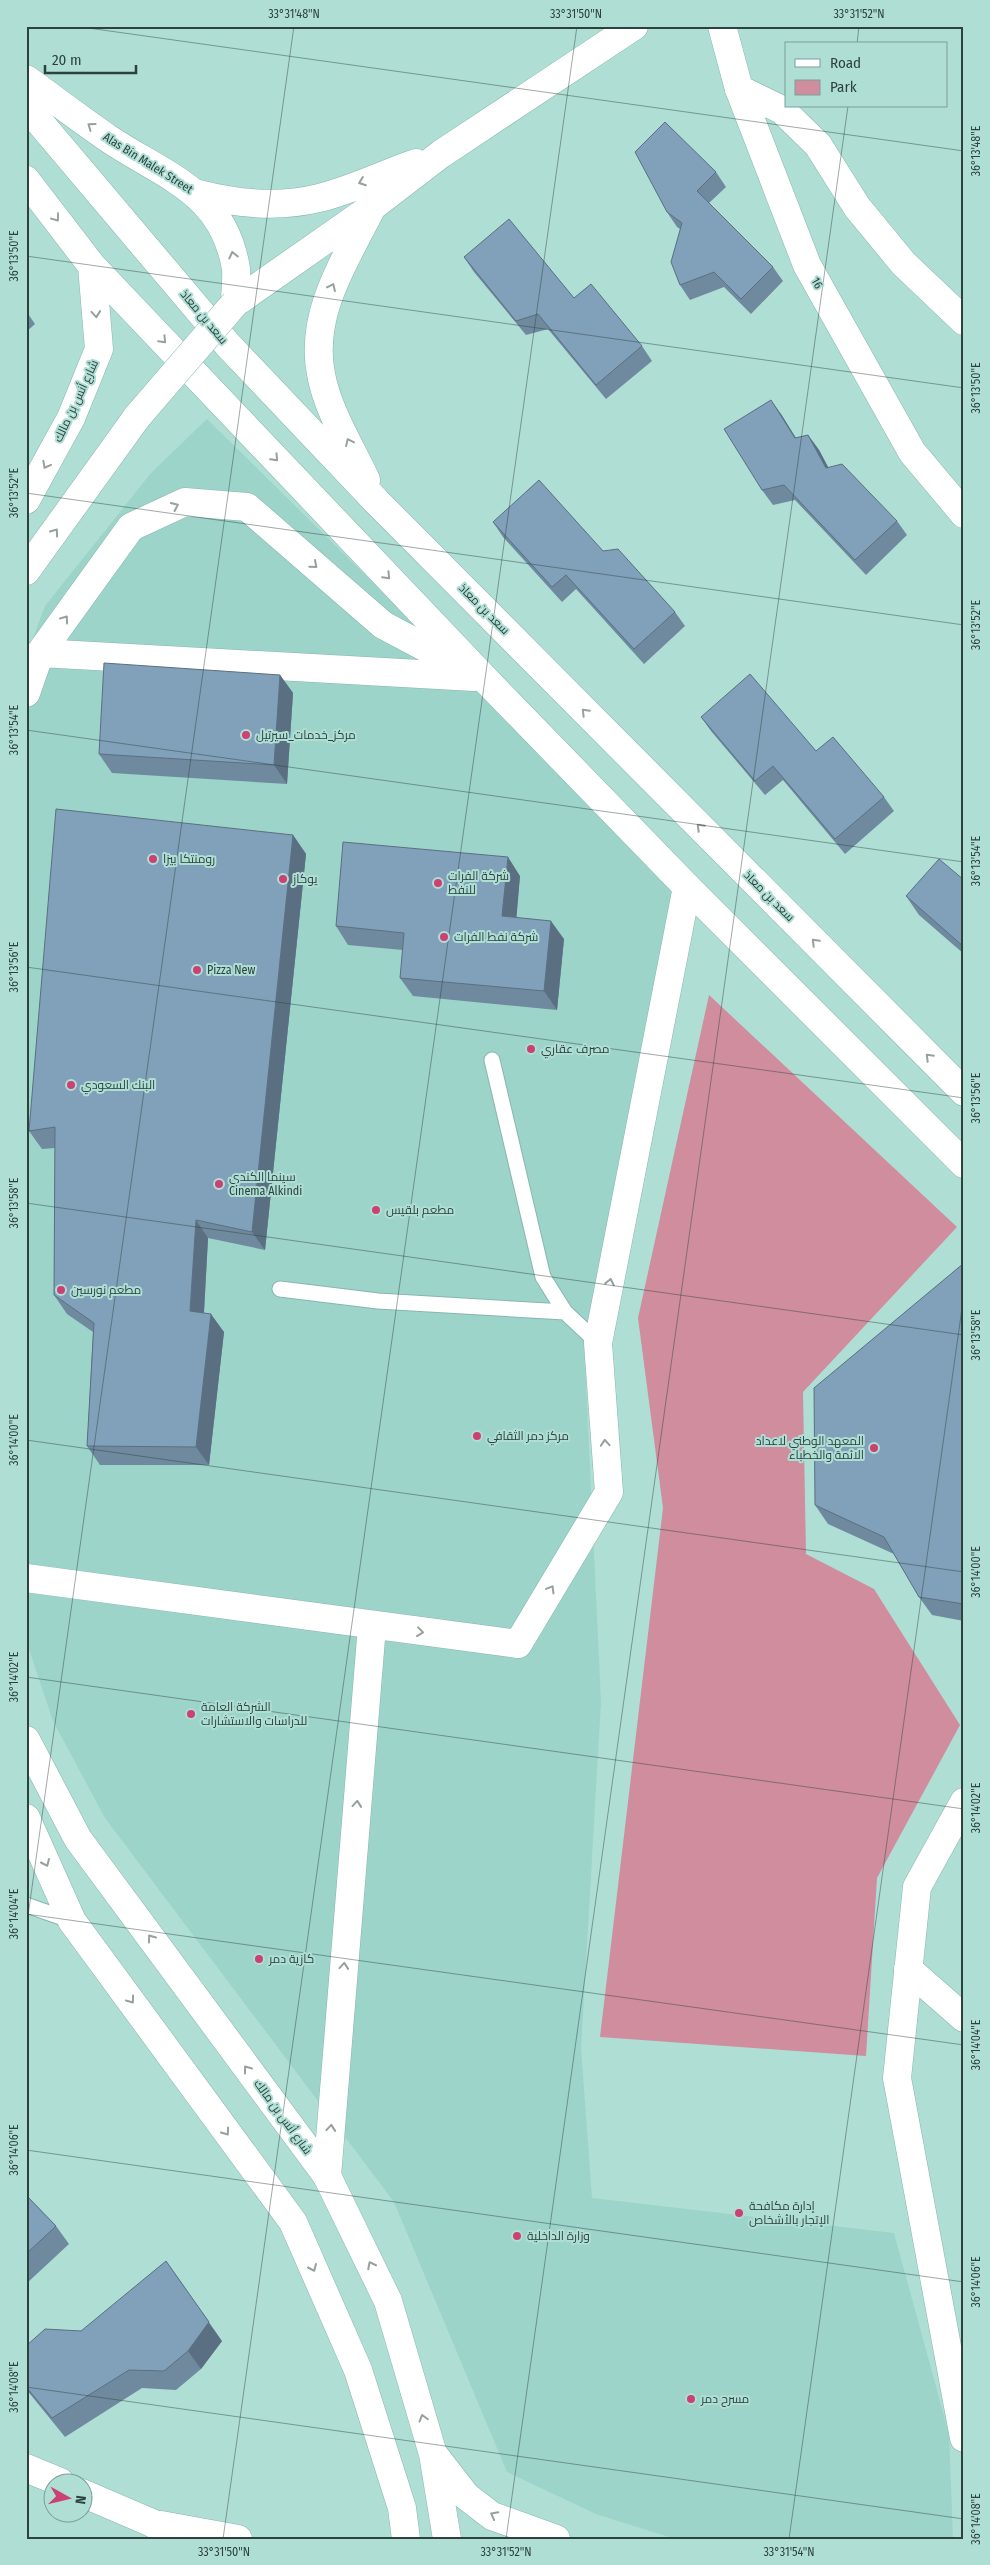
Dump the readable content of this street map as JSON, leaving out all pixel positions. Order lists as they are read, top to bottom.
{
  "streets": {
    "street": [
      "Alas Bin Malek Street",
      "16",
      "سعد بن معاذ",
      "شارع أنس بن مالك"
    ]
  },
  "places": [
    "مركز_خدمات_سيرتيل",
    "رومنتكا بيزا",
    "يوكاز",
    "شركة الفرات للنفط",
    "شركة نفط الفرات",
    "Pizza New",
    "مصرف عقاري",
    "البنك السعودي",
    "سينما الكندي Cinema Alkindi",
    "مطعم بلقيس",
    "مطعم نورسين",
    "مركز دمر الثقافي",
    "المعهد الوطني لاعداد الائمة والخطباء",
    "الشركة العامة للدراسات والاستشارات",
    "كازية دمر",
    "إدارة مكافحة الإتجار بالأشخاص",
    "وزارة الداخلية",
    "مسرح دمر"
  ],
  "legend": ["Road", "Park"],
  "scale_bar": "20 m",
  "north": "right",
  "coordinates": [
    "33°31'48\"N",
    "33°31'50\"N",
    "33°31'52\"N",
    "36°13'48\"E",
    "36°13'50\"E",
    "36°13'52\"E",
    "36°13'54\"E",
    "36°13'56\"E",
    "36°13'58\"E",
    "36°14'00\"E",
    "36°14'02\"E",
    "36°14'04\"E",
    "36°14'06\"E",
    "36°14'08\"E",
    "33°31'54\"N"
  ]
}
